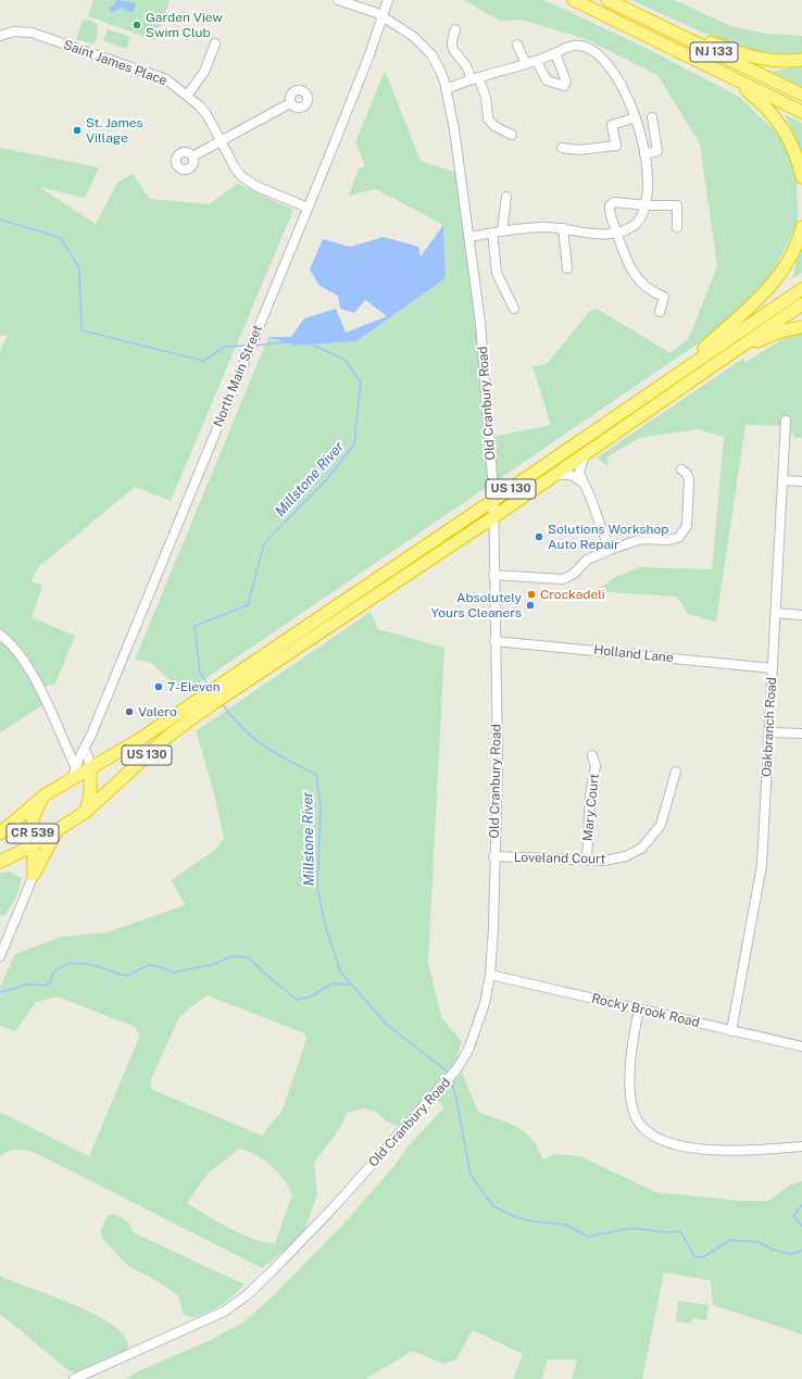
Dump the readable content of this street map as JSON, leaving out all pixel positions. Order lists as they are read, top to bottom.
{
  "streets": {
    "highway": ["NJ 133", "US 130", "CR 539"],
    "street": [
      "Saint James Place",
      "North Main Street",
      "Old Cranbury Road",
      "Holland Lane",
      "Oakbranch Road",
      "Mary Court",
      "Loveland Court",
      "Rocky Brook Road"
    ]
  },
  "crossings": [
    ["Saint James Place", "North Main Street"],
    ["North Main Street", "Old Cranbury Road"],
    ["North Main Street", "US 130"],
    ["Old Cranbury Road", "US 130"],
    ["Old Cranbury Road", "Holland Lane"],
    ["Old Cranbury Road", "Loveland Court"],
    ["Old Cranbury Road", "Rocky Brook Road"],
    ["US 130", "CR 539"],
    ["Holland Lane", "Oakbranch Road"],
    ["Oakbranch Road", "Rocky Brook Road"],
    ["Mary Court", "Loveland Court"]
  ],
  "water": ["Millstone River"],
  "places": [
    "Garden View Swim Club",
    "St. James Village",
    "Solutions Workshop Auto Repair",
    "Crockadeli",
    "Absolutely Yours Cleaners",
    "7-Eleven",
    "Valero"
  ]
}
